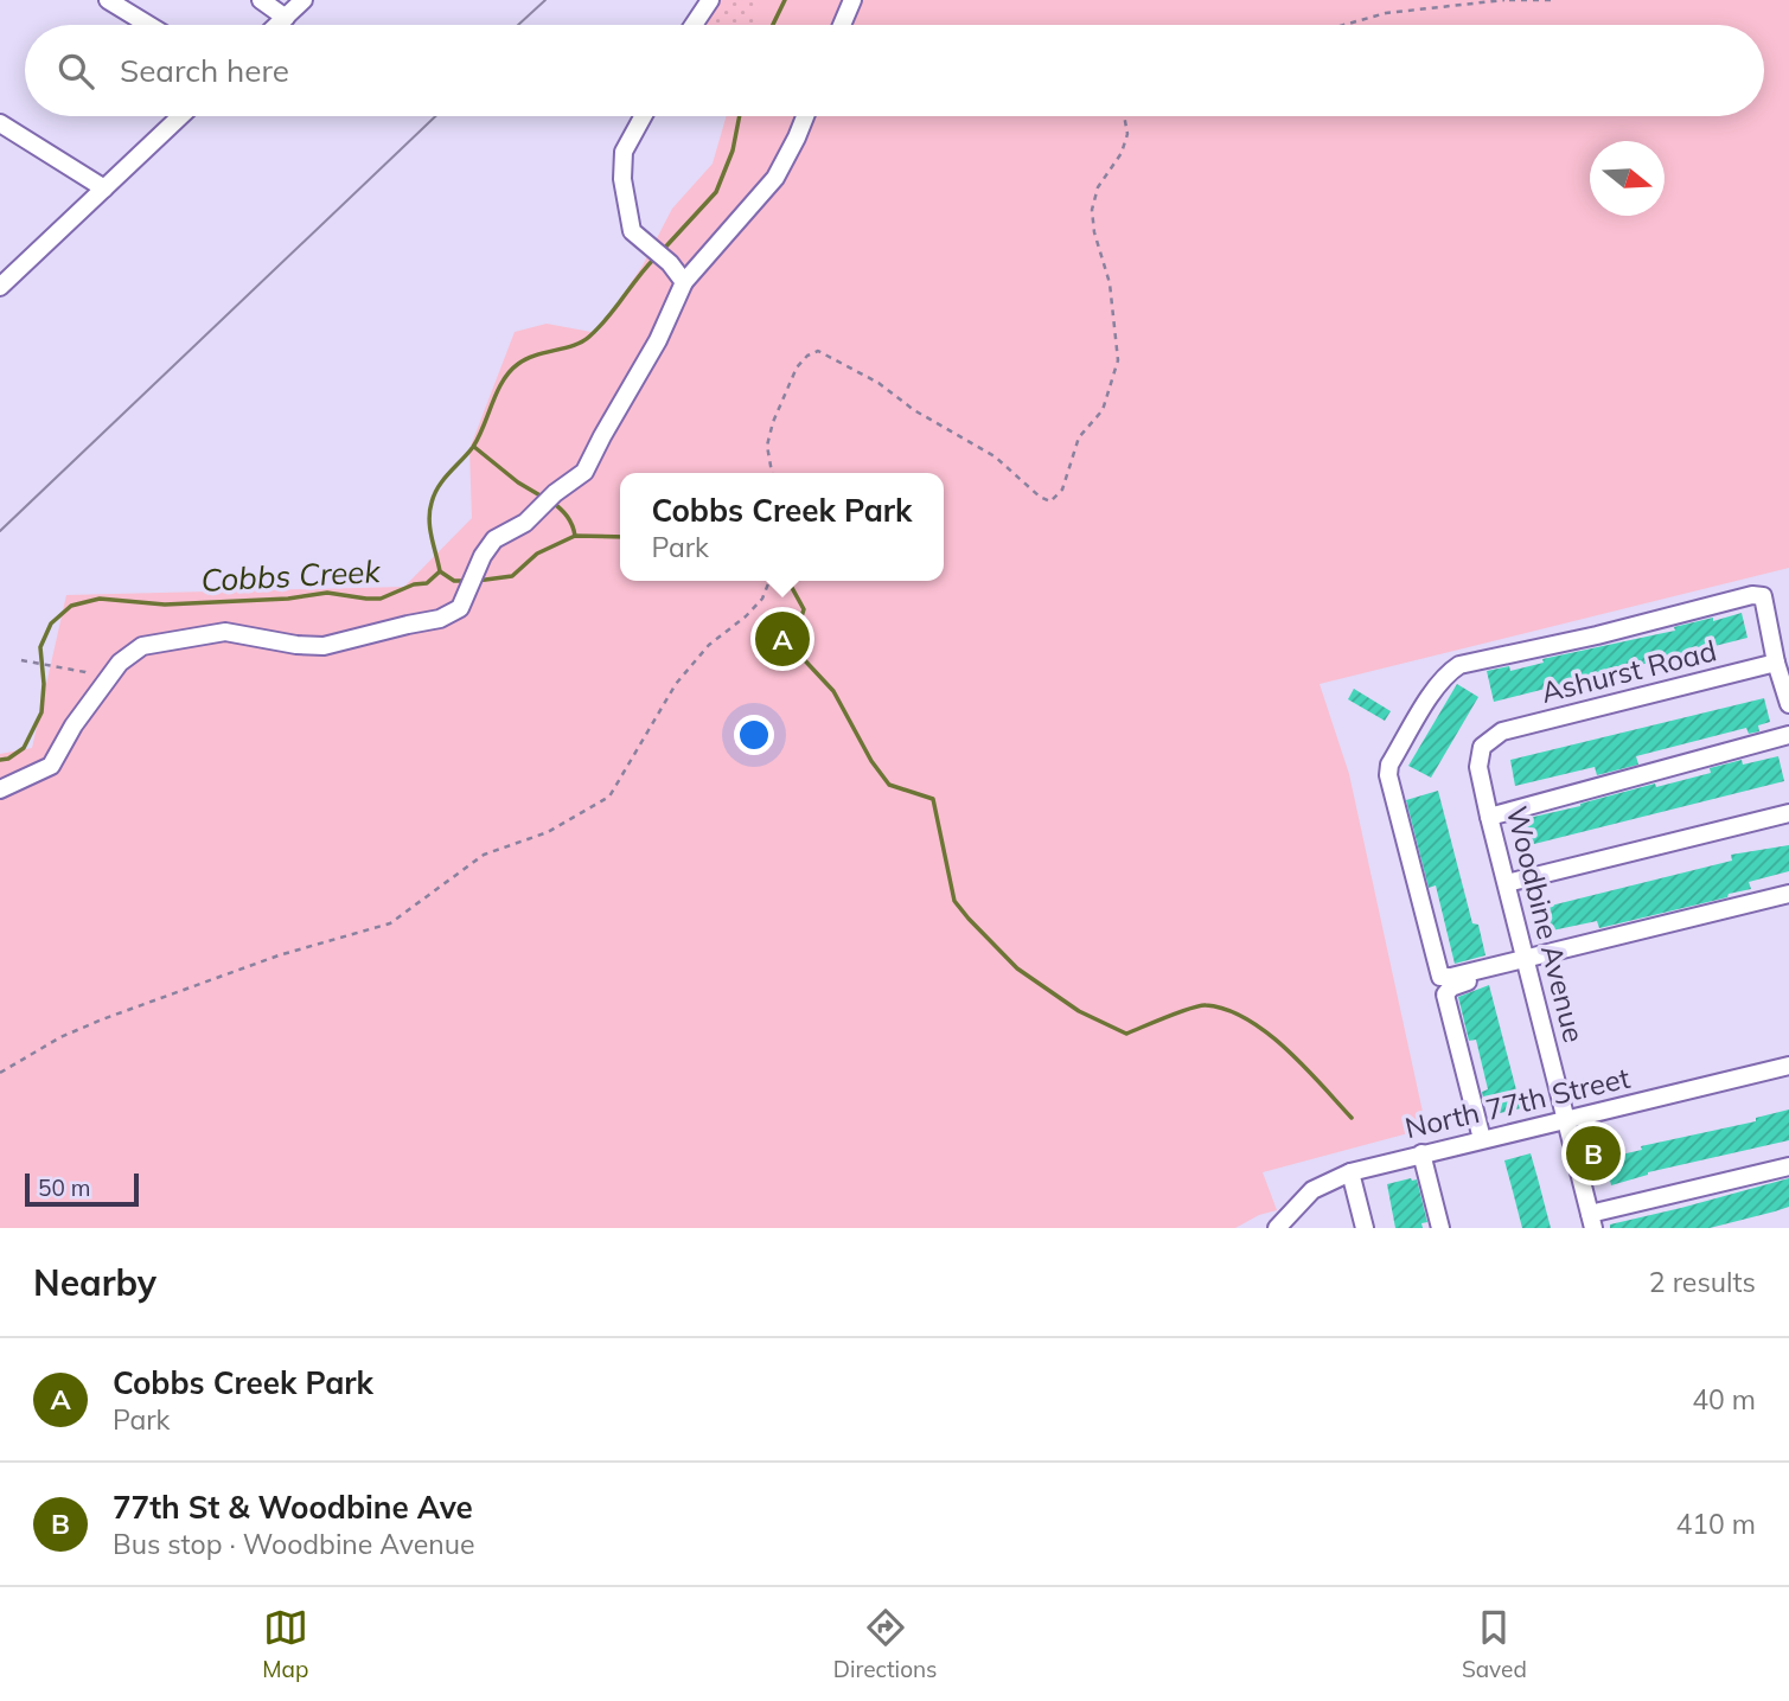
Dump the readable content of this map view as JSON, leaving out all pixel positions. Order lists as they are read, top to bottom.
{
  "streets": {
    "street": ["Ashurst Road", "Woodbine Avenue", "North 77th Street"]
  },
  "crossings": [
    ["Ashurst Road", "Woodbine Avenue"],
    ["Woodbine Avenue", "North 77th Street"]
  ],
  "water": ["Cobbs Creek"],
  "scale_bar": "50 m",
  "north": "right",
  "page": {
    "search": "Search here",
    "popup": ["Cobbs Creek Park", "Park"],
    "pins": ["A", "B"],
    "scale": "50 m",
    "heading": ["Nearby", "2 results"],
    "list": [
      {
        "mark": "A",
        "name": "Cobbs Creek Park",
        "note": "Park",
        "value": "40 m"
      },
      {
        "mark": "B",
        "name": "77th St & Woodbine Ave",
        "note": "Bus stop · Woodbine Avenue",
        "value": "410 m"
      }
    ],
    "nav": ["Map", "Directions", "Saved"]
  }
}
